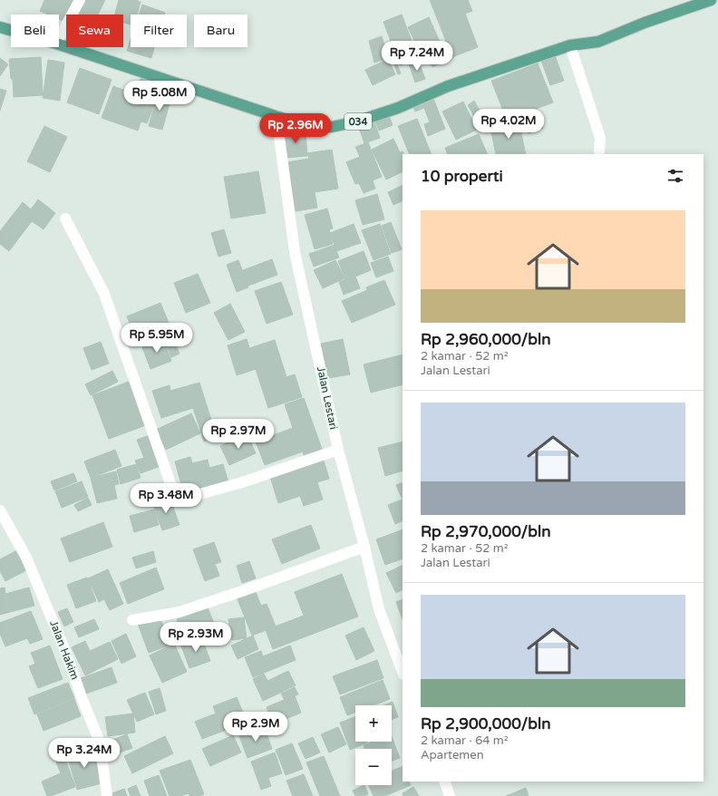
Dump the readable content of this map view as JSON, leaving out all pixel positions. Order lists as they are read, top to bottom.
{
  "streets": {
    "main road": ["034"],
    "street": ["Jalan Lestari", "Jalan Hakim"]
  },
  "crossings": [
    ["034", "Jalan Lestari"]
  ],
  "page": {
    "chip": [
      "Beli",
      "Sewa",
      "Filter",
      "Baru"
    ],
    "price": [
      "Rp 7.24M",
      "Rp 5.08M",
      "Rp 4.02M",
      "Rp 2.96M",
      "Rp 5.95M",
      "Rp 2.97M",
      "Rp 3.48M",
      "Rp 2.93M",
      "Rp 2.9M",
      "Rp 3.24M"
    ],
    "heading": "10 properti",
    "list": [
      {
        "name": "Rp 2,960,000/bln",
        "note": "2 kamar · 52 m² · Jalan Lestari"
      },
      {
        "name": "Rp 2,970,000/bln",
        "note": "2 kamar · 52 m² · Jalan Lestari"
      },
      {
        "name": "Rp 2,900,000/bln",
        "note": "2 kamar · 64 m² · Apartemen"
      }
    ],
    "map_buttons": ["+", "−"]
  }
}
